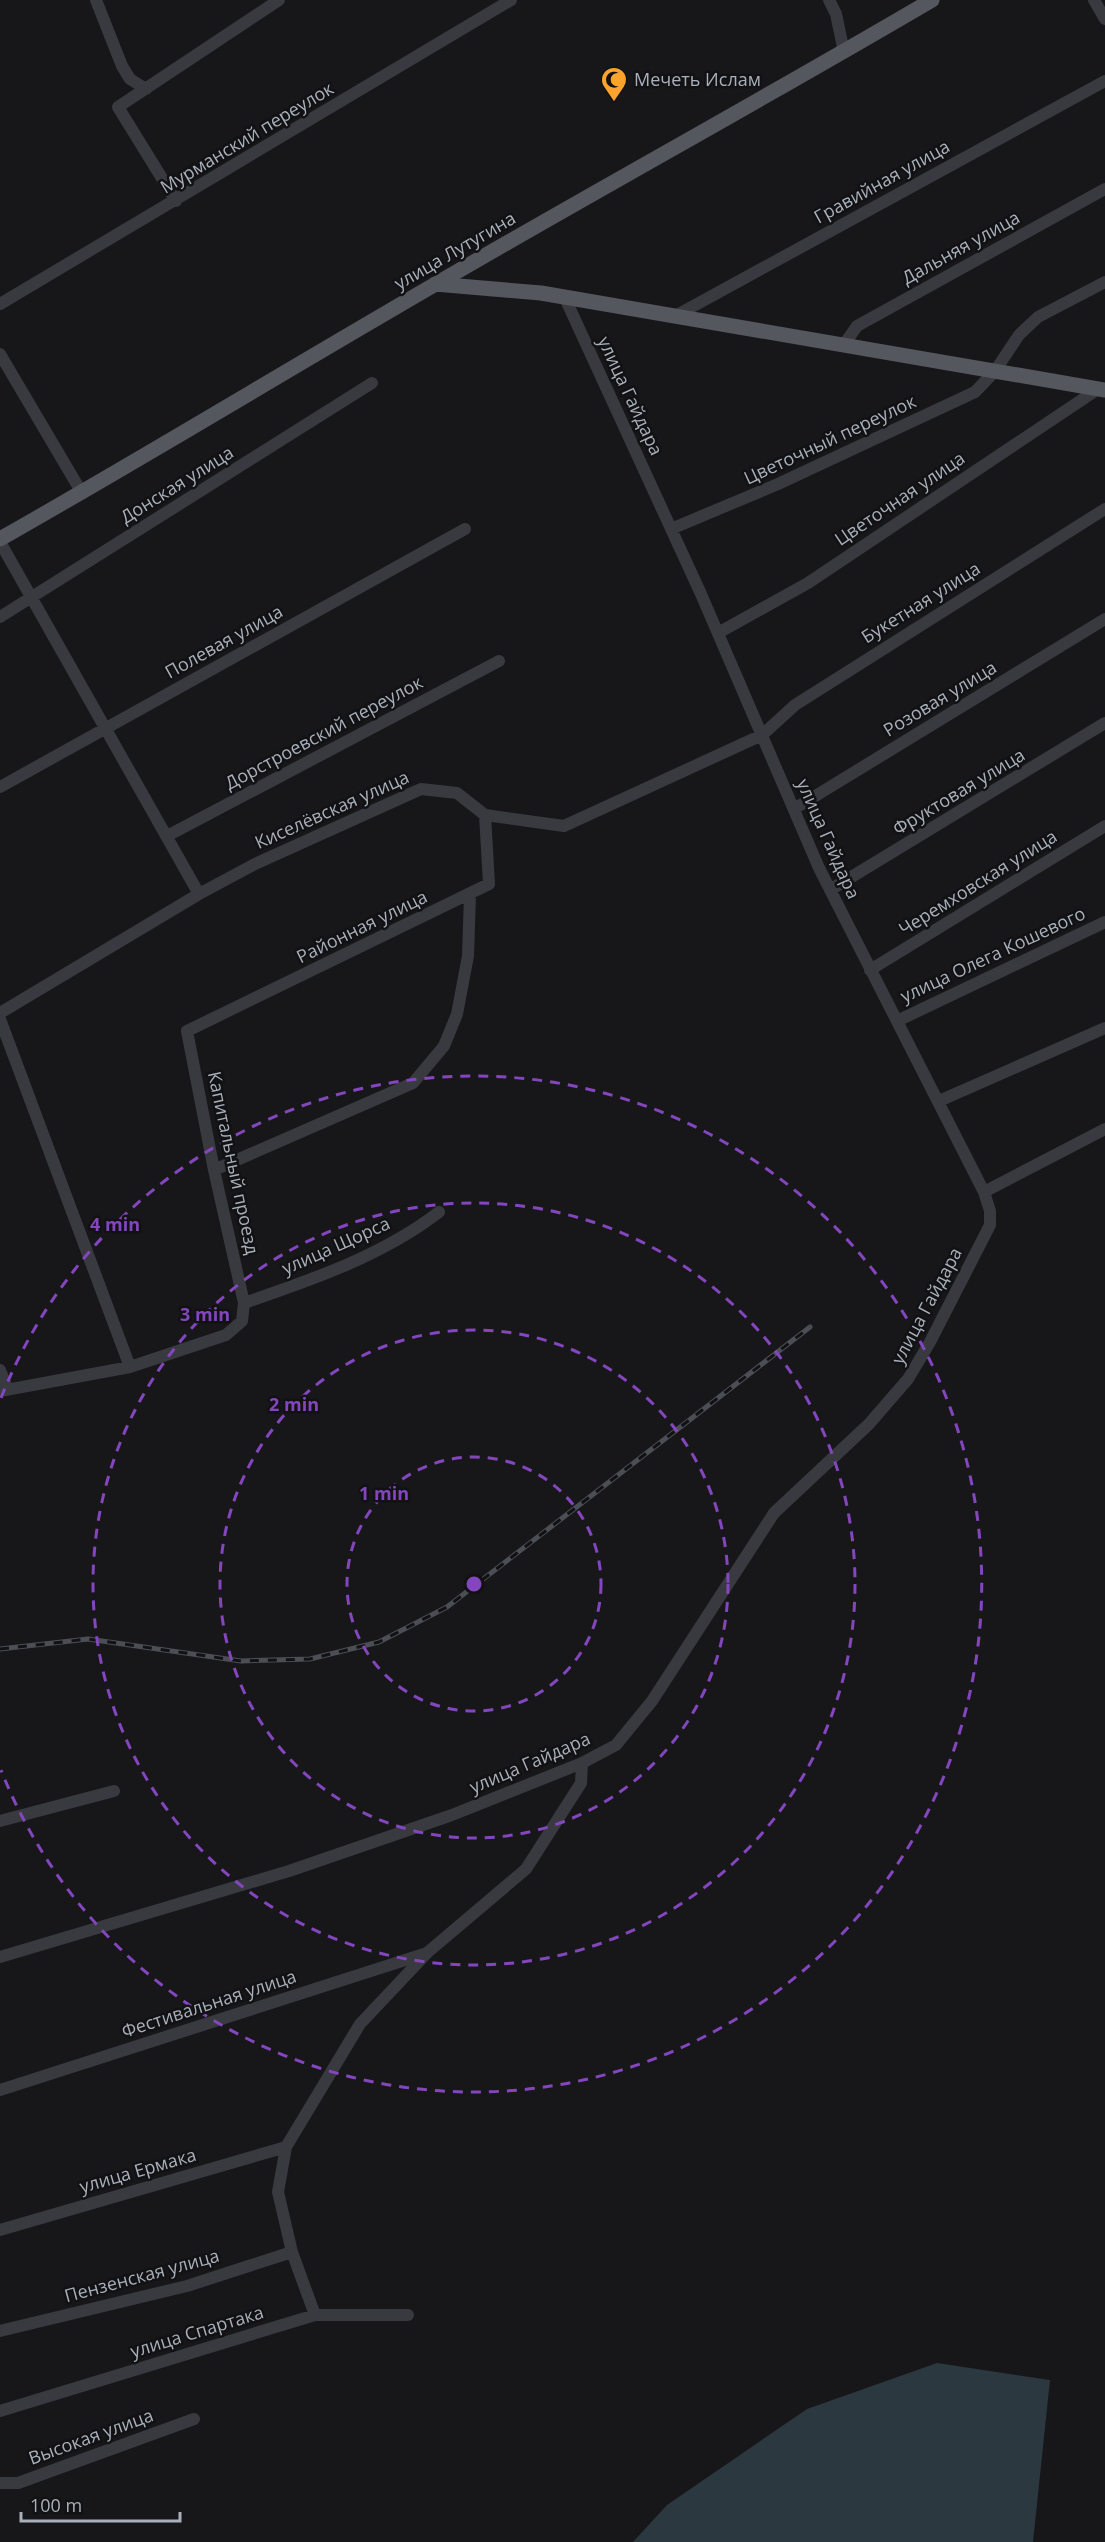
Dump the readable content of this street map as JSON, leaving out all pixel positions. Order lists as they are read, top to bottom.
{
  "streets": {
    "main road": ["улица Лутугина"],
    "street": [
      "Мурманский переулок",
      "Гравийная улица",
      "Дальняя улица",
      "улица Гайдара",
      "Цветочный переулок",
      "Донская улица",
      "Цветочная улица",
      "Букетная улица",
      "Полевая улица",
      "Розовая улица",
      "Дорстроевский переулок",
      "Фруктовая улица",
      "Киселёвская улица",
      "Черемховская улица",
      "Районная улица",
      "улица Олега Кошевого",
      "Капитальный проезд",
      "улица Щорса",
      "Фестивальная улица",
      "улица Ермака",
      "Пензенская улица",
      "улица Спартака",
      "Высокая улица"
    ]
  },
  "crossings": [
    ["улица Гайдара", "Цветочный переулок"],
    ["улица Гайдара", "Цветочная улица"],
    ["улица Гайдара", "Букетная улица"],
    ["улица Гайдара", "Розовая улица"],
    ["улица Гайдара", "Фруктовая улица"],
    ["улица Гайдара", "Черемховская улица"],
    ["улица Гайдара", "улица Олега Кошевого"],
    ["Киселёвская улица", "Районная улица"],
    ["Районная улица", "Капитальный проезд"],
    ["Капитальный проезд", "улица Щорса"]
  ],
  "places": {
    "mosque": ["Мечеть Ислам"]
  },
  "scale_bar": "100 m",
  "rings": [
    "4 min",
    "3 min",
    "2 min",
    "1 min"
  ]
}
